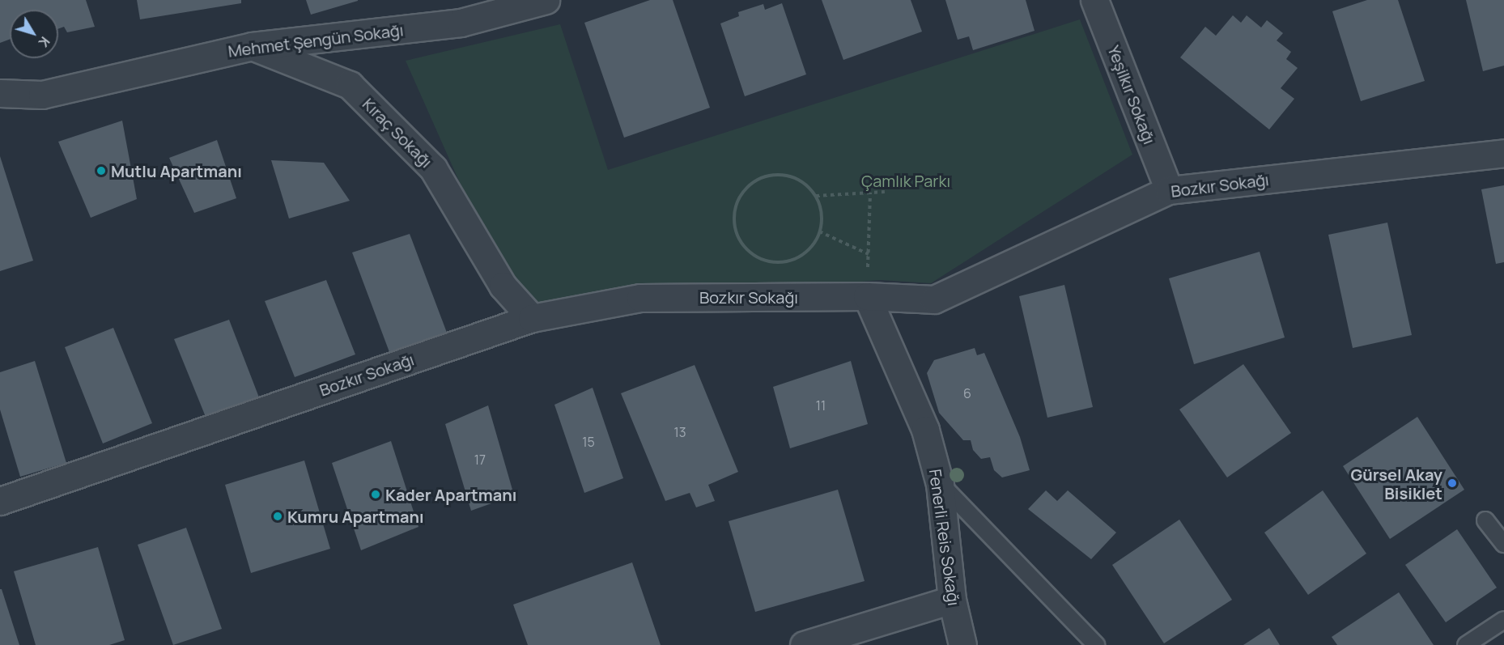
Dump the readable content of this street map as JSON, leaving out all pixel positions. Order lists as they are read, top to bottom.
{
  "streets": {
    "street": [
      "Mehmet Şengün Sokağı",
      "Yeşilkır Sokağı",
      "Kıraç Sokağı",
      "Bozkır Sokağı",
      "Fenerli Reis Sokağı"
    ]
  },
  "crossings": [
    ["Mehmet Şengün Sokağı", "Kıraç Sokağı"],
    ["Yeşilkır Sokağı", "Bozkır Sokağı"],
    ["Kıraç Sokağı", "Bozkır Sokağı"],
    ["Bozkır Sokağı", "Fenerli Reis Sokağı"]
  ],
  "parks": ["Çamlık Parkı"],
  "places": [
    "Mutlu Apartmanı",
    "Gürsel Akay Bisiklet",
    "Kader Apartmanı",
    "Kumru Apartmanı"
  ],
  "house_numbers": [
    "6",
    "11",
    "13",
    "15",
    "17"
  ],
  "north": "bottom right"
}
